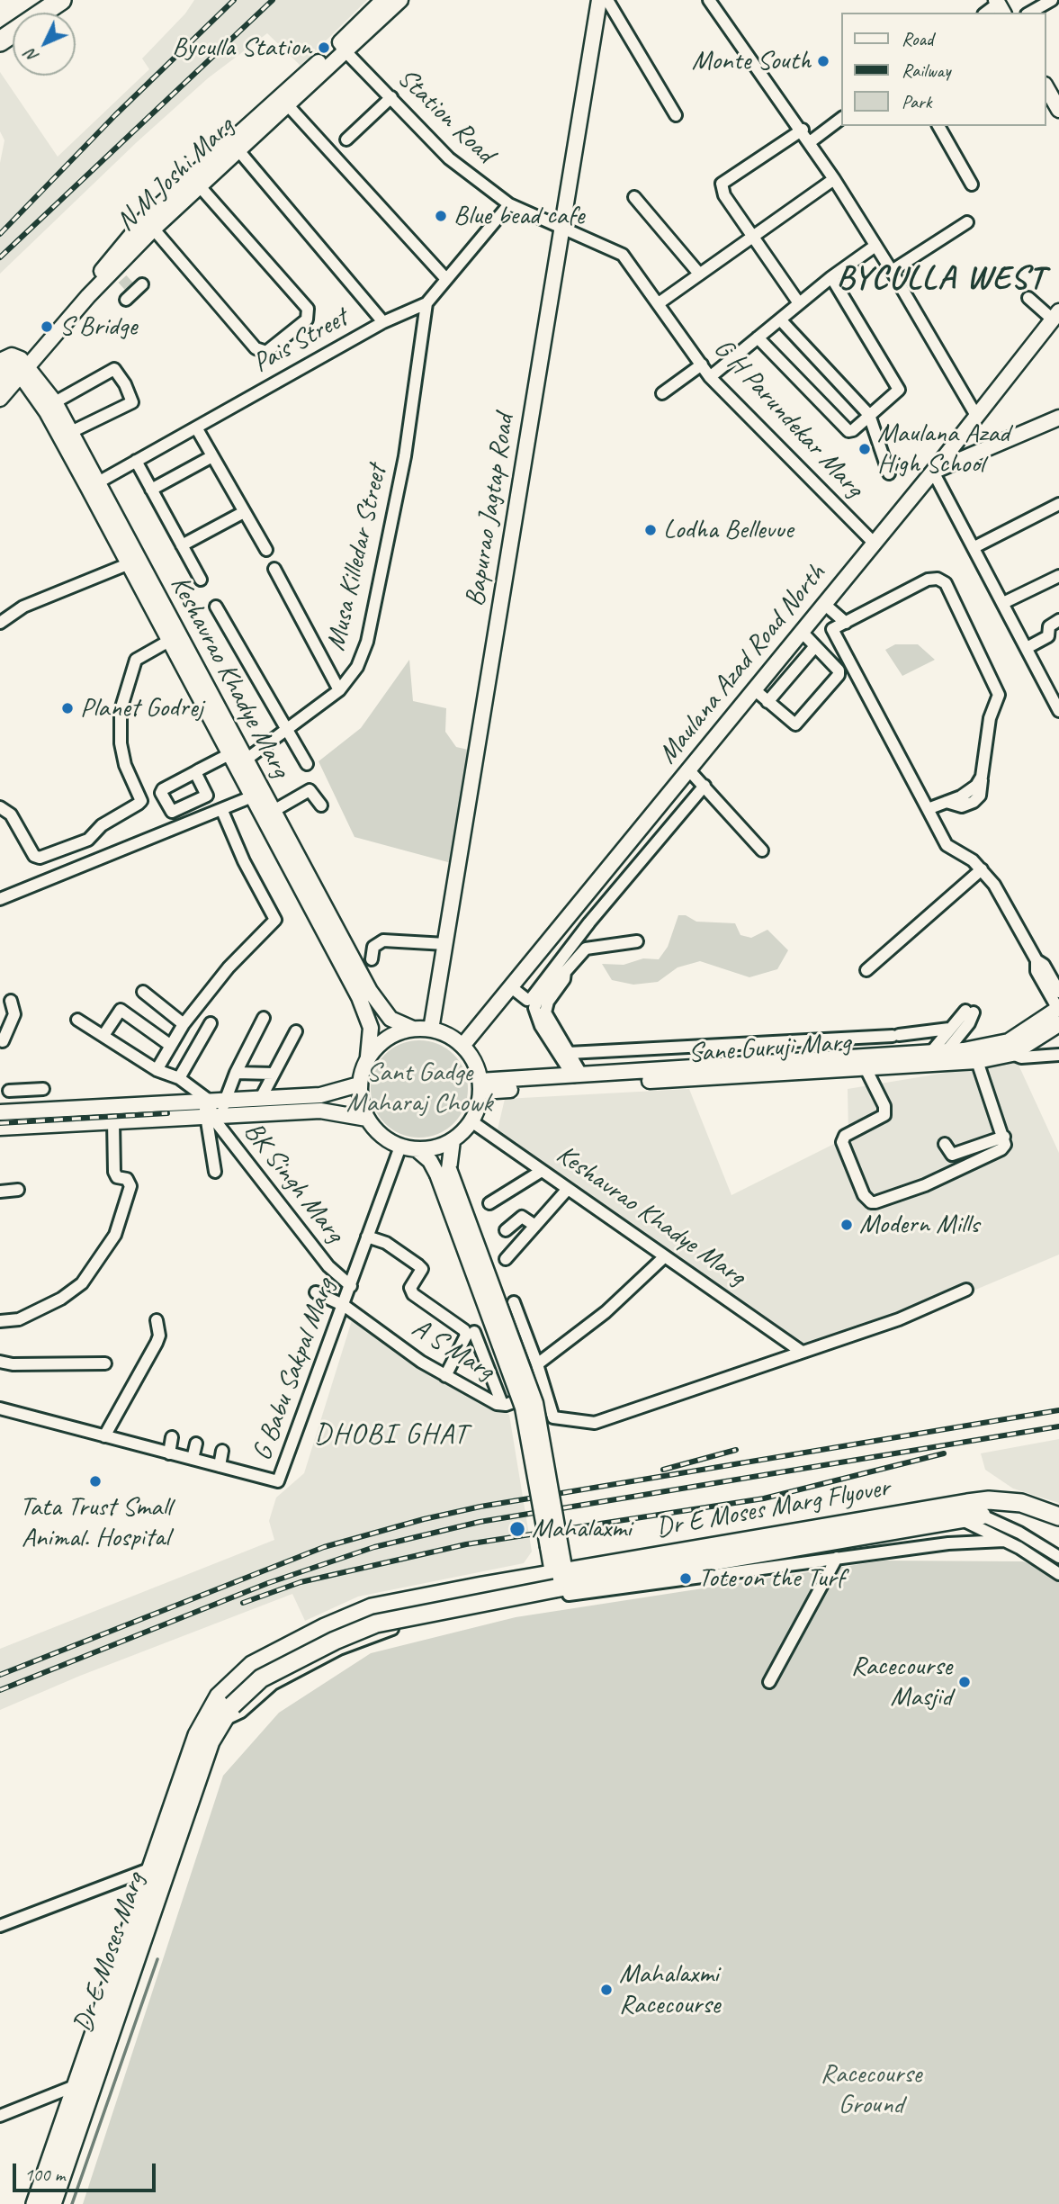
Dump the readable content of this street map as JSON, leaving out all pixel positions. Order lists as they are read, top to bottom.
{
  "streets": {
    "main road": [
      "N M Joshi Marg",
      "Bapurao Jagtap Road",
      "Maulana Azad Road North",
      "Keshavrao Khadye Marg",
      "Sane Guruji Marg",
      "Dr E Moses Marg Flyover",
      "Dr E Moses Marg"
    ],
    "street": [
      "Station Road",
      "Pais Street",
      "G H Parundekar Marg",
      "Musa Killedar Street",
      "BK Singh Marg",
      "A S Marg",
      "G Babu Sakpal Marg"
    ]
  },
  "crossings": [
    ["Station Road", "N M Joshi Marg"],
    ["Station Road", "Pais Street"],
    ["Station Road", "G H Parundekar Marg"],
    ["Station Road", "Bapurao Jagtap Road"],
    ["N M Joshi Marg", "Keshavrao Khadye Marg"],
    ["Pais Street", "Musa Killedar Street"],
    ["Pais Street", "Keshavrao Khadye Marg"],
    ["G H Parundekar Marg", "Bapurao Jagtap Road"],
    ["G H Parundekar Marg", "Maulana Azad Road North"],
    ["Bapurao Jagtap Road", "Maulana Azad Road North"],
    ["Bapurao Jagtap Road", "Keshavrao Khadye Marg"],
    ["Bapurao Jagtap Road", "Sane Guruji Marg"],
    ["Bapurao Jagtap Road", "G Babu Sakpal Marg"],
    ["Musa Killedar Street", "Keshavrao Khadye Marg"],
    ["Maulana Azad Road North", "Keshavrao Khadye Marg"],
    ["Maulana Azad Road North", "Sane Guruji Marg"],
    ["Maulana Azad Road North", "G Babu Sakpal Marg"],
    ["Keshavrao Khadye Marg", "Sane Guruji Marg"],
    ["Keshavrao Khadye Marg", "G Babu Sakpal Marg"],
    ["Sane Guruji Marg", "G Babu Sakpal Marg"],
    ["BK Singh Marg", "G Babu Sakpal Marg"],
    ["A S Marg", "G Babu Sakpal Marg"],
    ["Dr E Moses Marg Flyover", "Dr E Moses Marg"]
  ],
  "districts": ["BYCULLA WEST", "DHOBI GHAT"],
  "parks": ["Sant Gadge Maharaj Chowk", "Racecourse Ground"],
  "places": [
    "Byculla Station",
    "Monte South",
    "Blue bead cafe",
    "S Bridge",
    "Maulana Azad High School",
    "Lodha Bellevue",
    "Planet Godrej",
    "Modern Mills",
    "Tata Trust Small Animal. Hospital",
    "Mahalaxmi",
    "Tote on the Turf",
    "Racecourse Masjid",
    "Mahalaxmi Racecourse"
  ],
  "legend": ["Road", "Railway", "Park"],
  "scale_bar": "100 m",
  "north": "bottom left"
}
